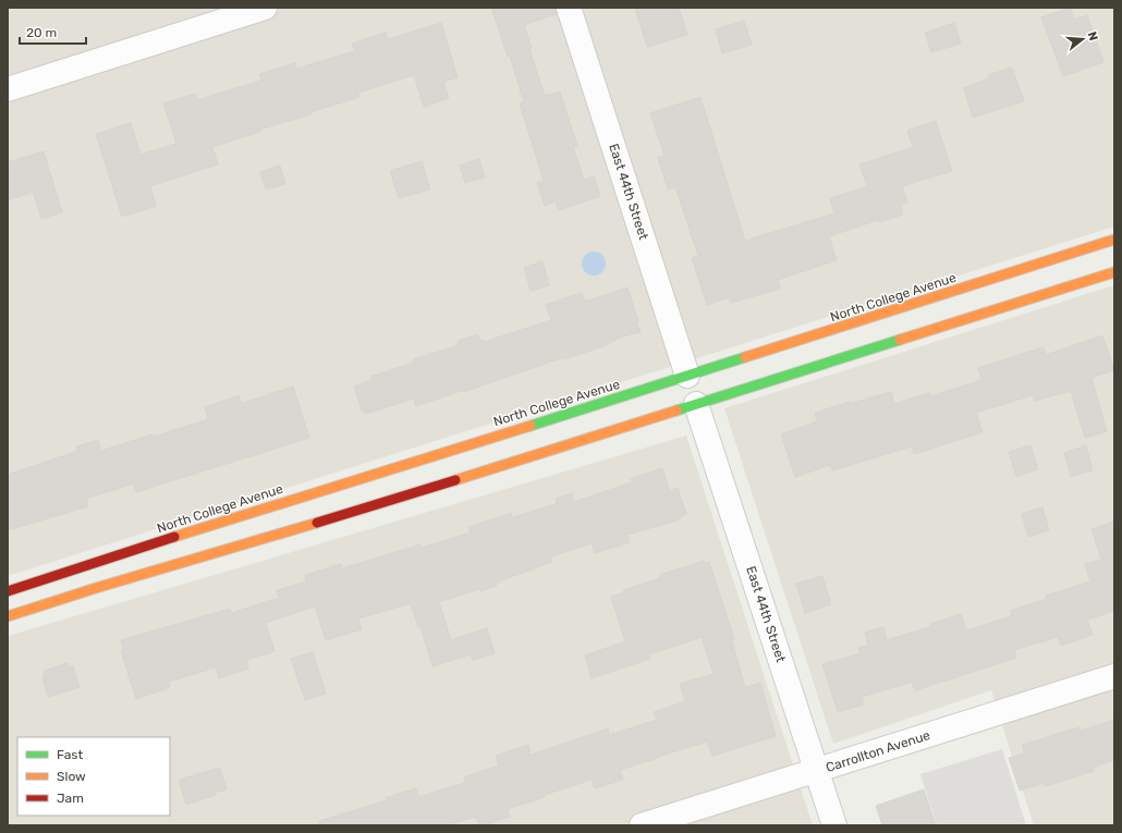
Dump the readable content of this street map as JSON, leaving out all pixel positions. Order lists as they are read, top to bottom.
{
  "streets": {
    "main road": ["North College Avenue"],
    "street": ["East 44th Street", "Carrollton Avenue"]
  },
  "crossings": [
    ["East 44th Street", "North College Avenue"],
    ["East 44th Street", "Carrollton Avenue"]
  ],
  "legend": ["Fast", "Slow", "Jam"],
  "scale_bar": "20 m",
  "north": "right"
}
